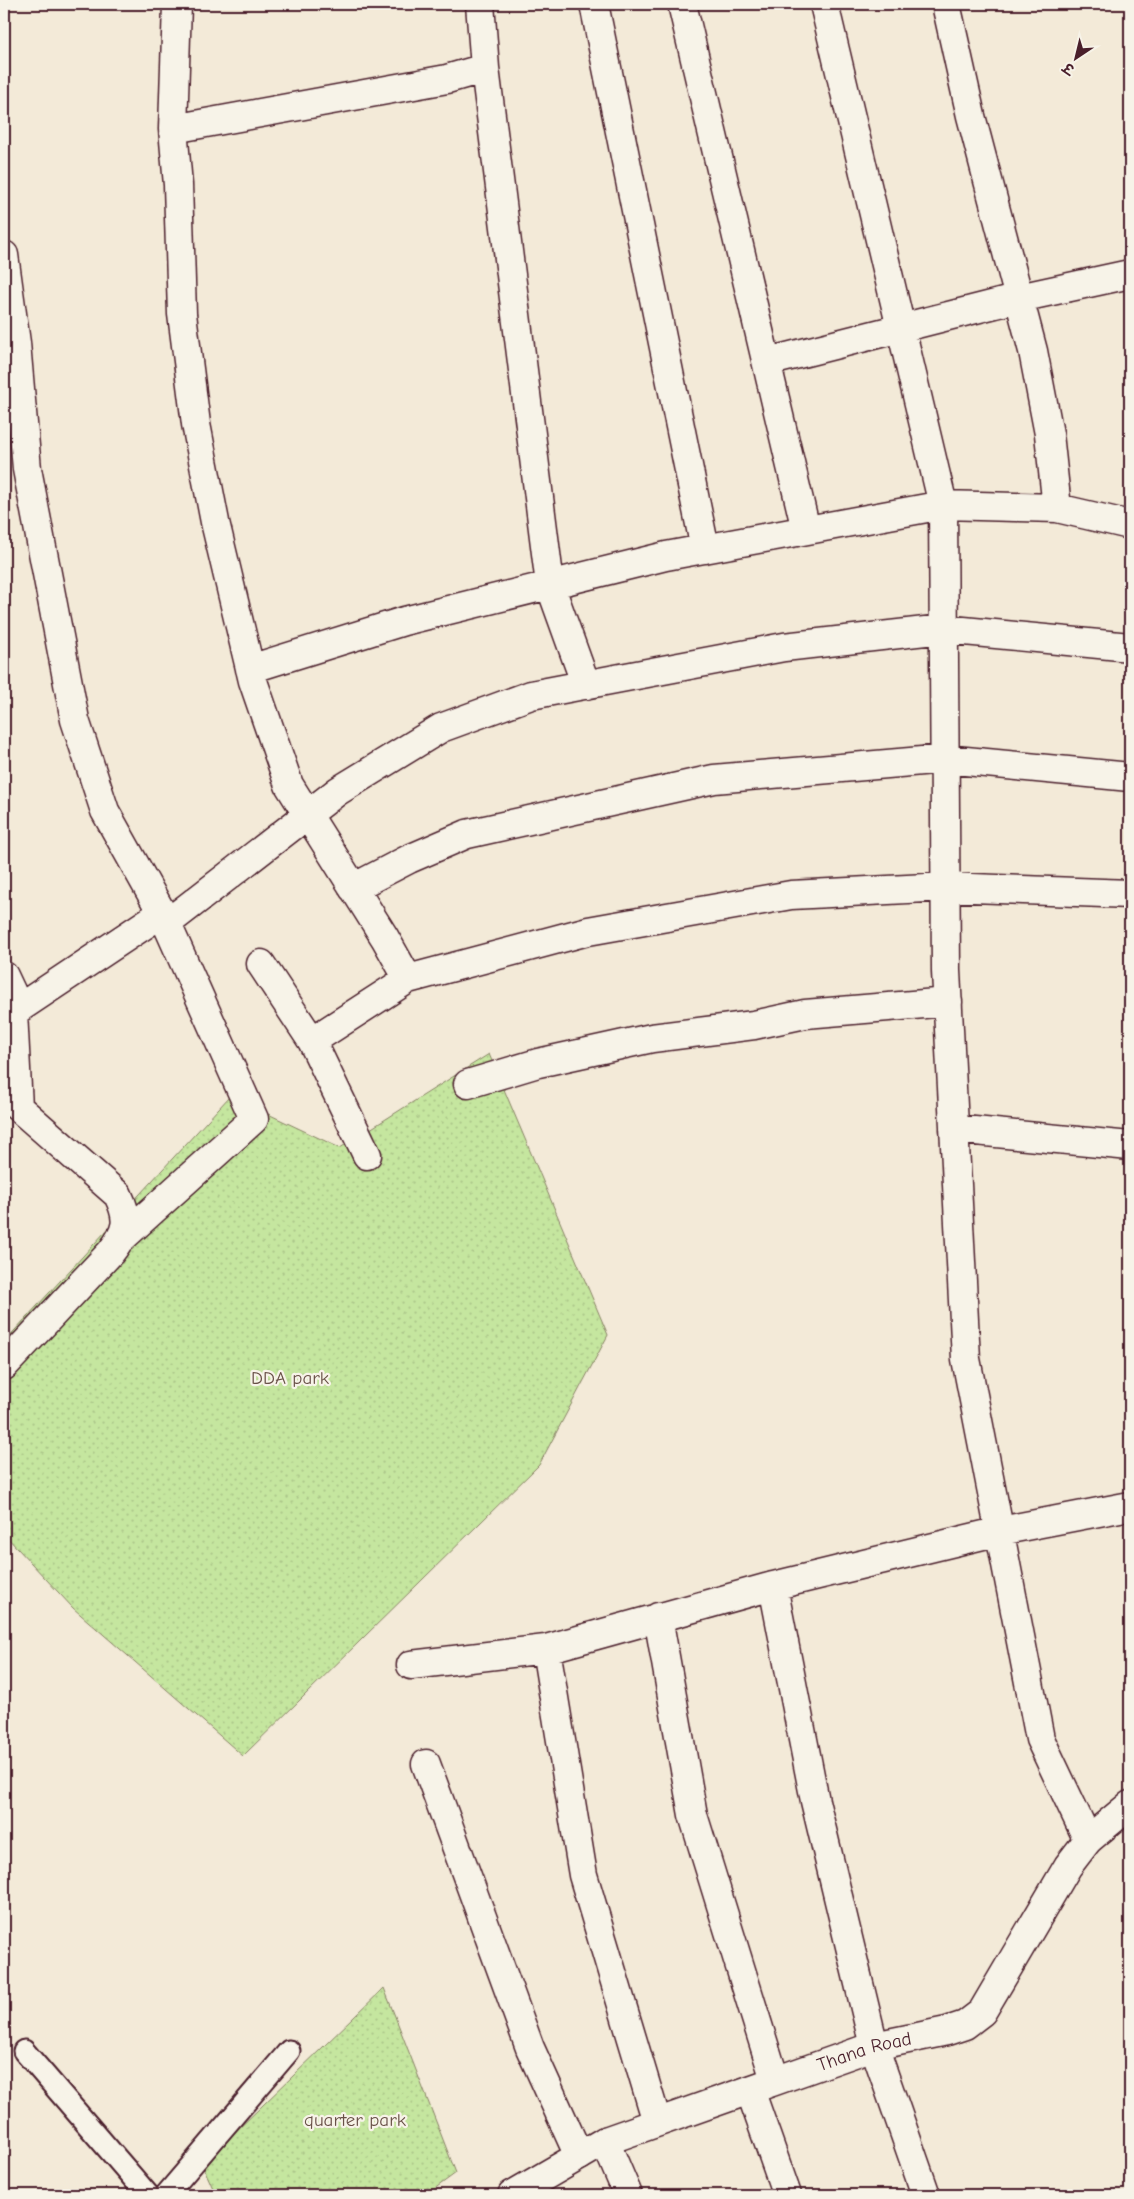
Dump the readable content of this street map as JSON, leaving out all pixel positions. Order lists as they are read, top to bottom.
{
  "streets": {
    "street": ["Thana Road"]
  },
  "parks": ["DDA park", "quarter park"],
  "north": "bottom left"
}
